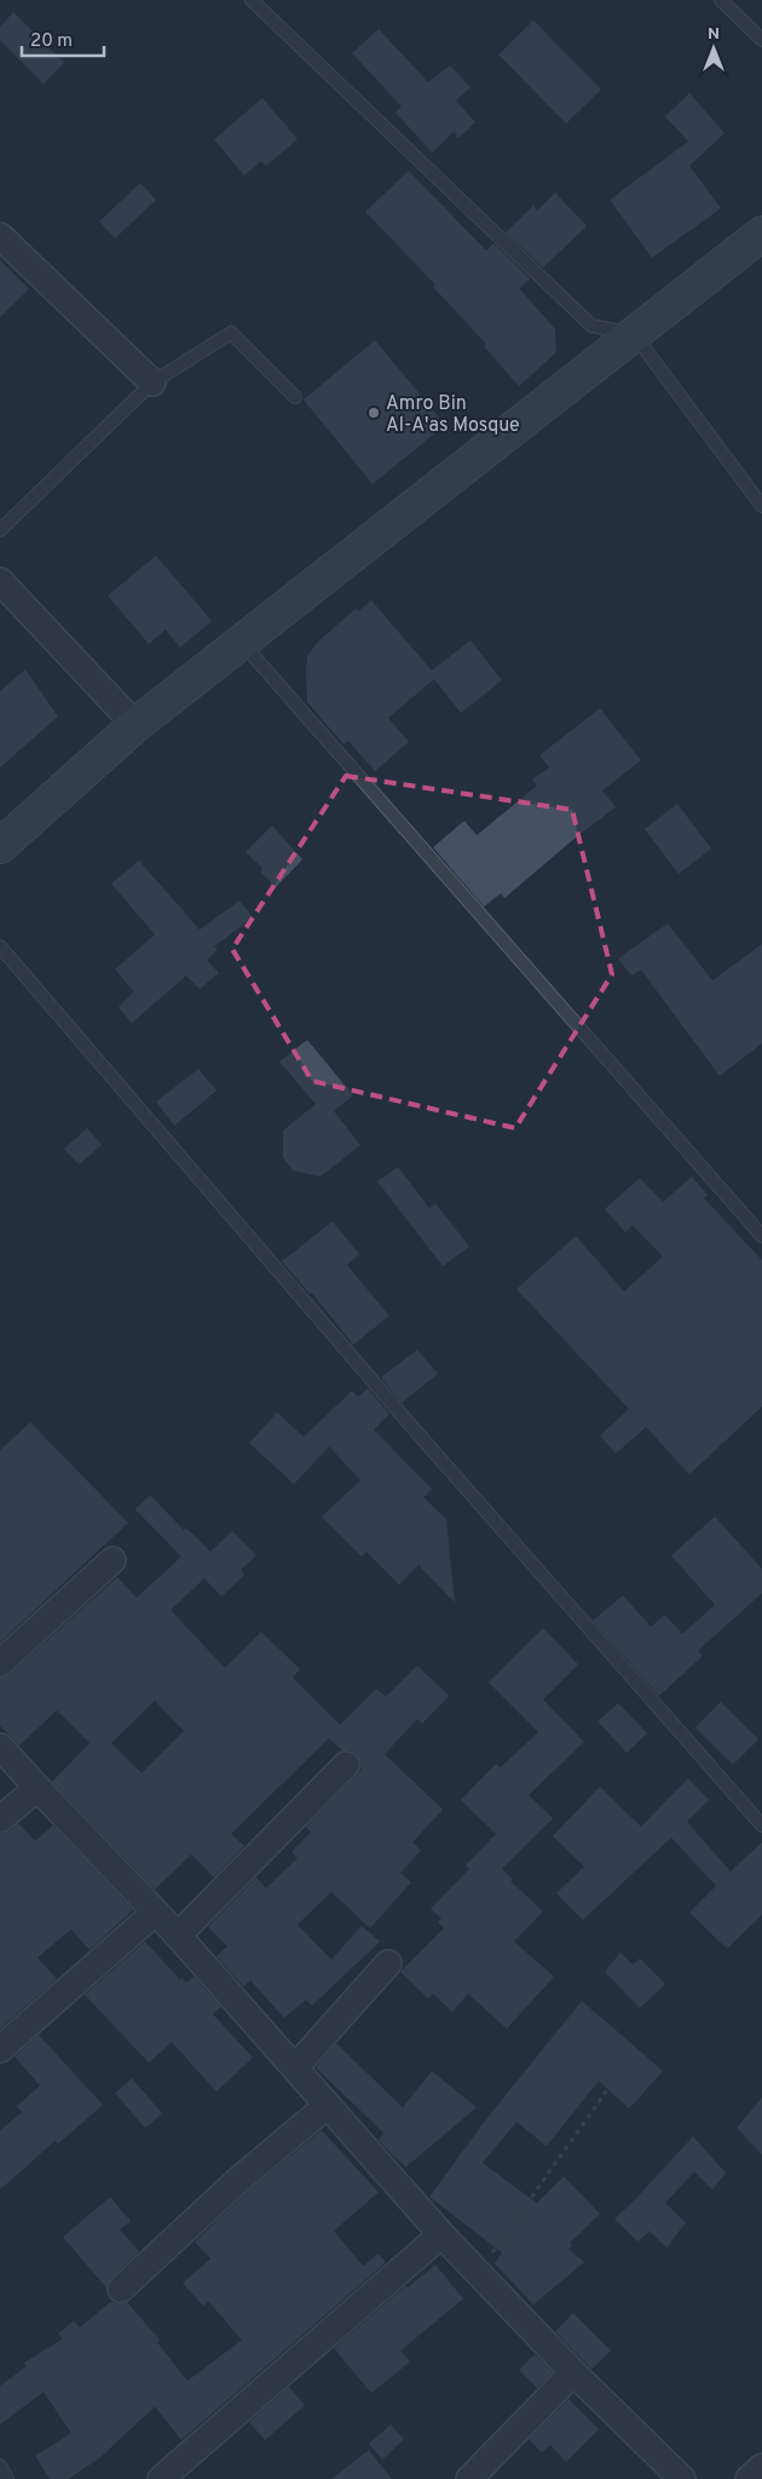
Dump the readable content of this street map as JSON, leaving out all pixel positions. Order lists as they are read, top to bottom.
{
  "places": ["Amro Bin Al-A'as Mosque"],
  "scale_bar": "20 m",
  "north": "top"
}
